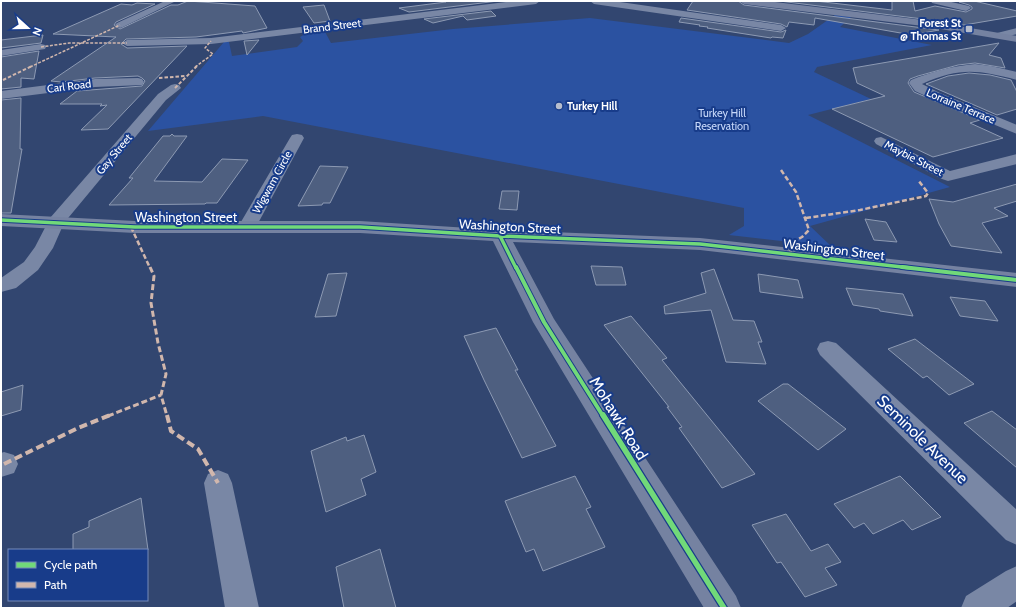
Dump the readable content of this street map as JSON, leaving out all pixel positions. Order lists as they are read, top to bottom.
{
  "streets": {
    "street": [
      "Brand Street",
      "Carl Road",
      "Lorraine Terrace",
      "Gay Street",
      "Maybie Street",
      "Wigwam Circle",
      "Washington Street",
      "Mohawk Road",
      "Seminole Avenue"
    ]
  },
  "crossings": [
    ["Gay Street", "Washington Street"],
    ["Wigwam Circle", "Washington Street"],
    ["Washington Street", "Mohawk Road"]
  ],
  "parks": ["Turkey Hill Reservation"],
  "places": {
    "transit": ["Forest St @ Thomas St"],
    "other": ["Turkey Hill"]
  },
  "legend": ["Cycle path", "Path"],
  "north": "right"
}
